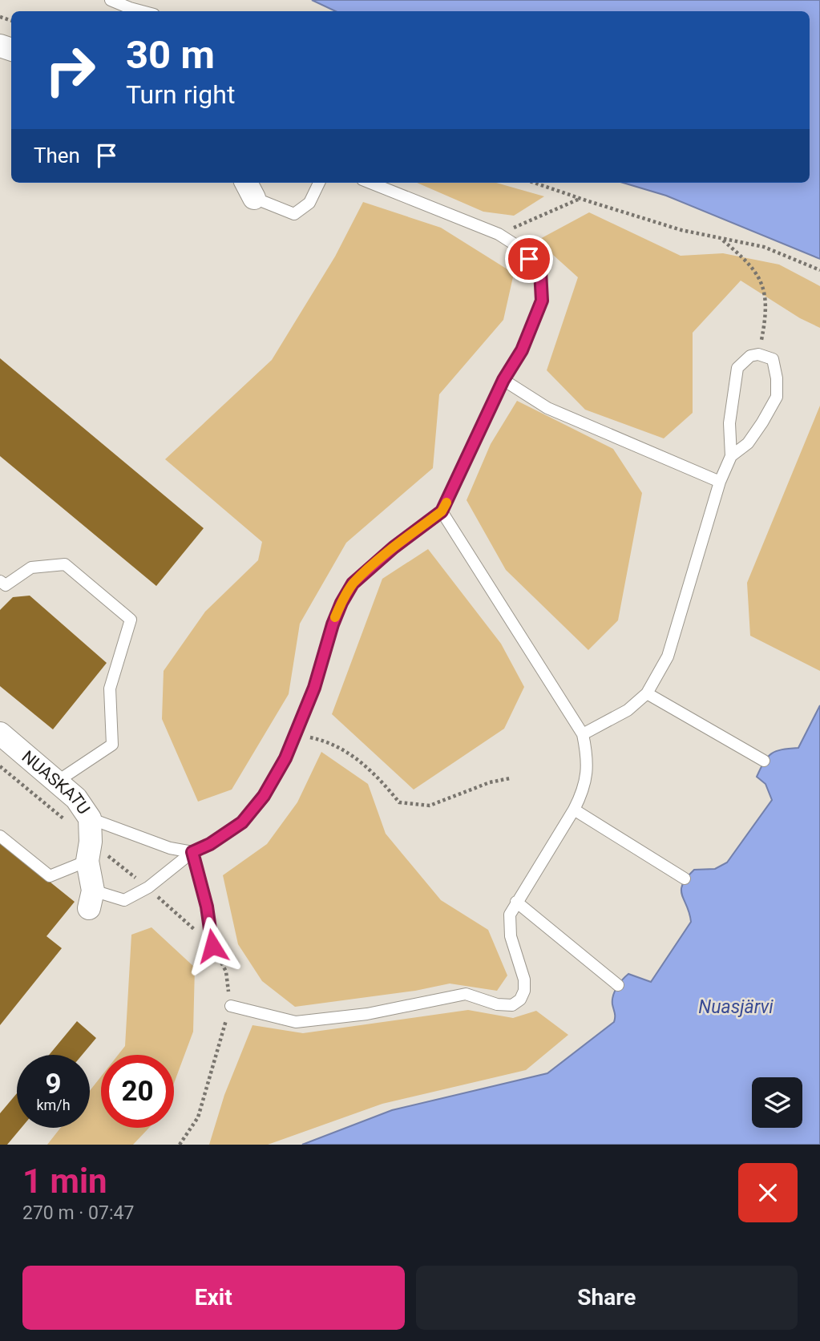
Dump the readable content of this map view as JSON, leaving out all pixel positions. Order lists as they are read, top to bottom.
{
  "streets": {
    "street": ["NUASKATU"]
  },
  "water": ["Nuasjärvi"],
  "page": {
    "turn": ["30 m", "Turn right"],
    "then": "Then",
    "speed": "9 km/h",
    "limit": "20",
    "heading": ["1 min", "270 m · 07:47"],
    "buttons": ["Exit", "Share"]
  }
}
